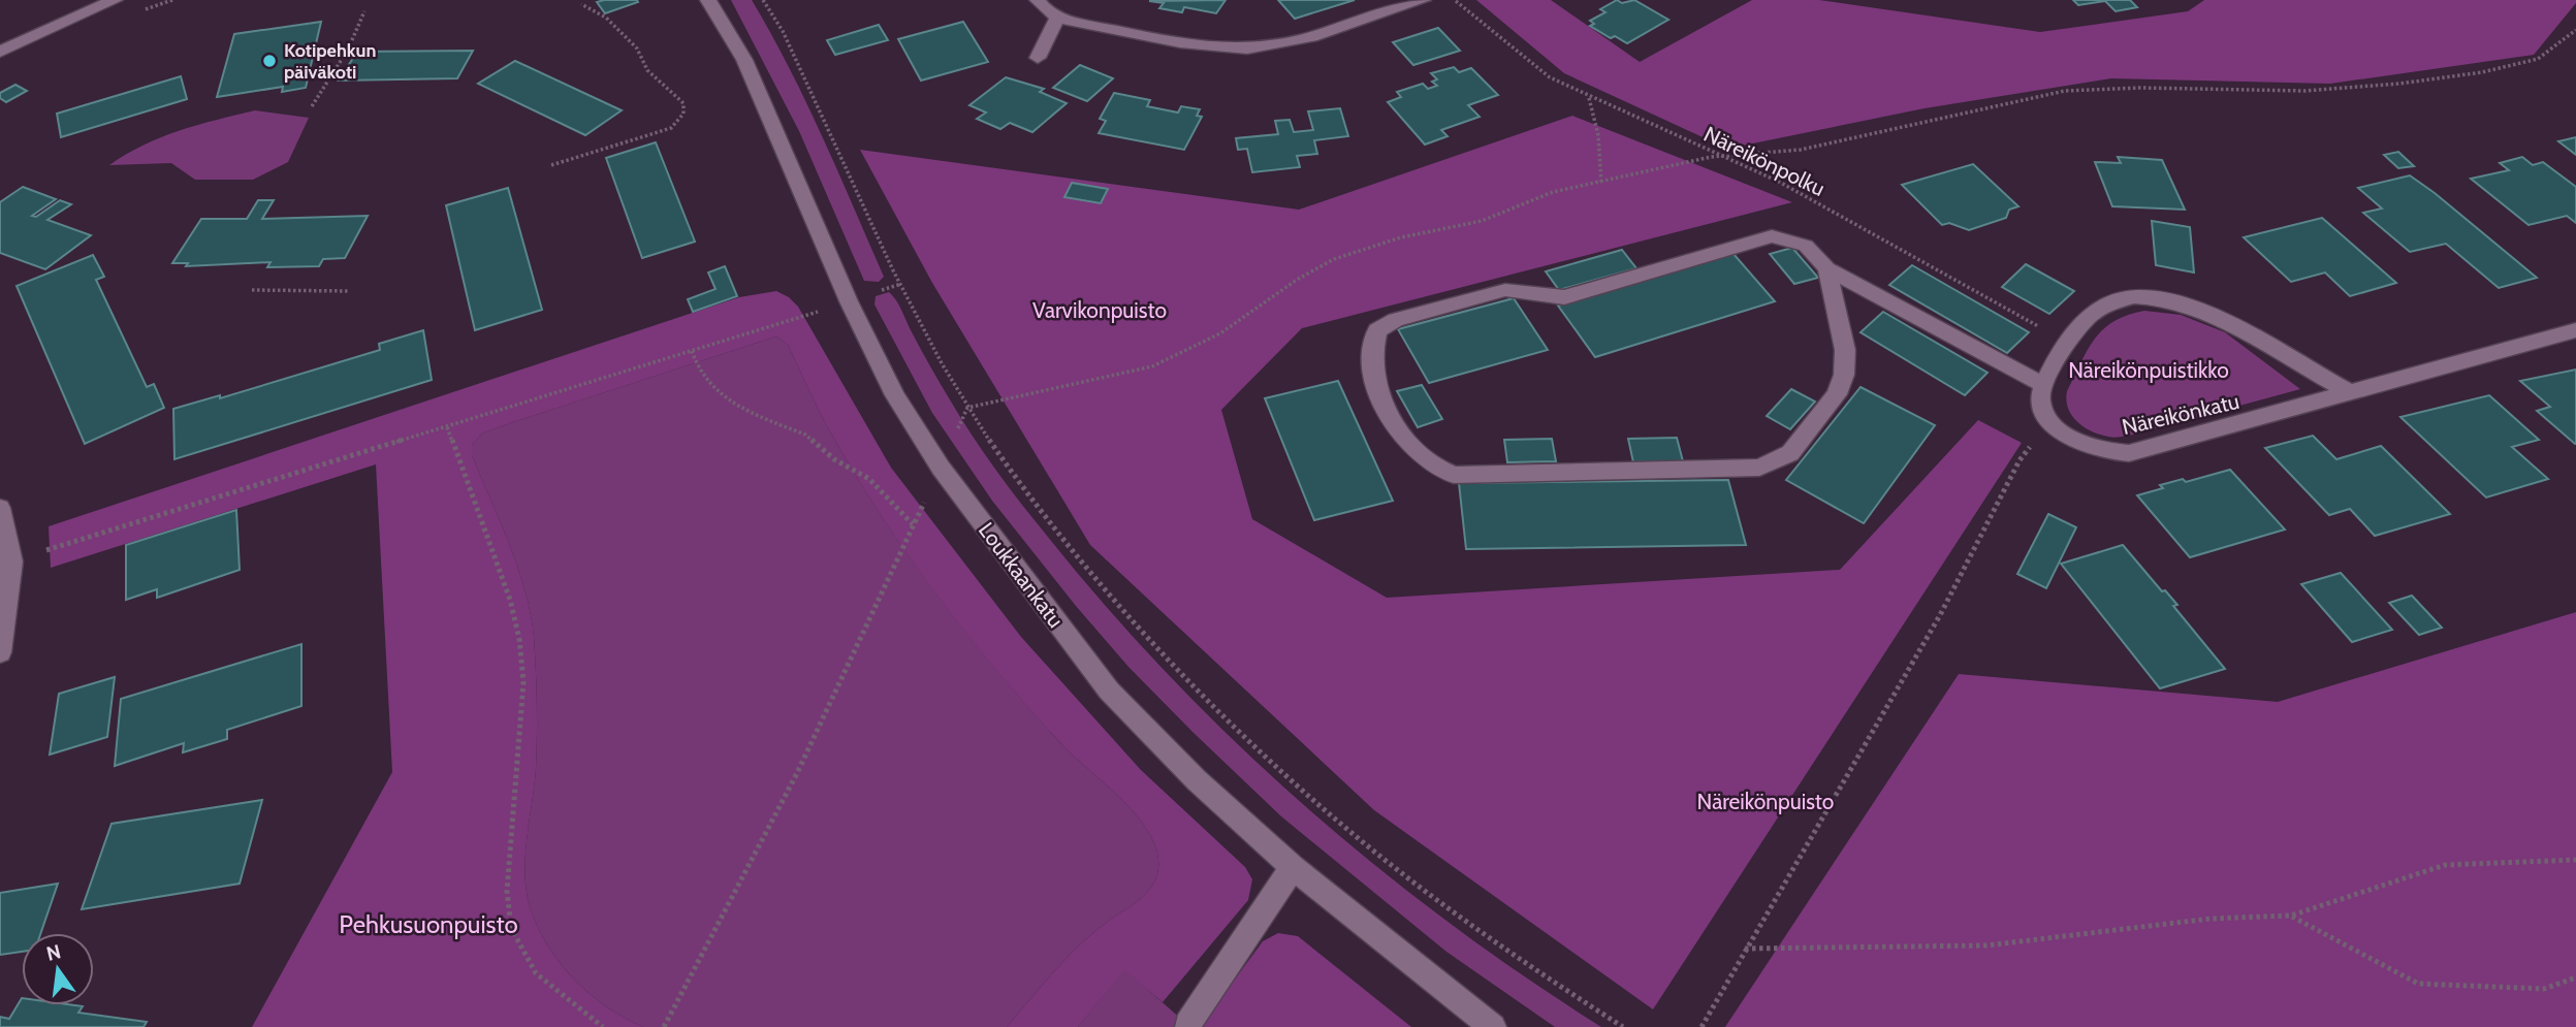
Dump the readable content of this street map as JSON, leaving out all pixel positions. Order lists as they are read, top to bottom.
{
  "streets": {
    "street": ["Näreikönkatu", "Loukkaankatu"],
    "path": ["Näreikönpolku"]
  },
  "parks": [
    "Varvikonpuisto",
    "Näreikönpuistikko",
    "Näreikönpuisto",
    "Pehkusuonpuisto"
  ],
  "places": ["Kotipehkun päiväkoti"],
  "north": "top"
}
